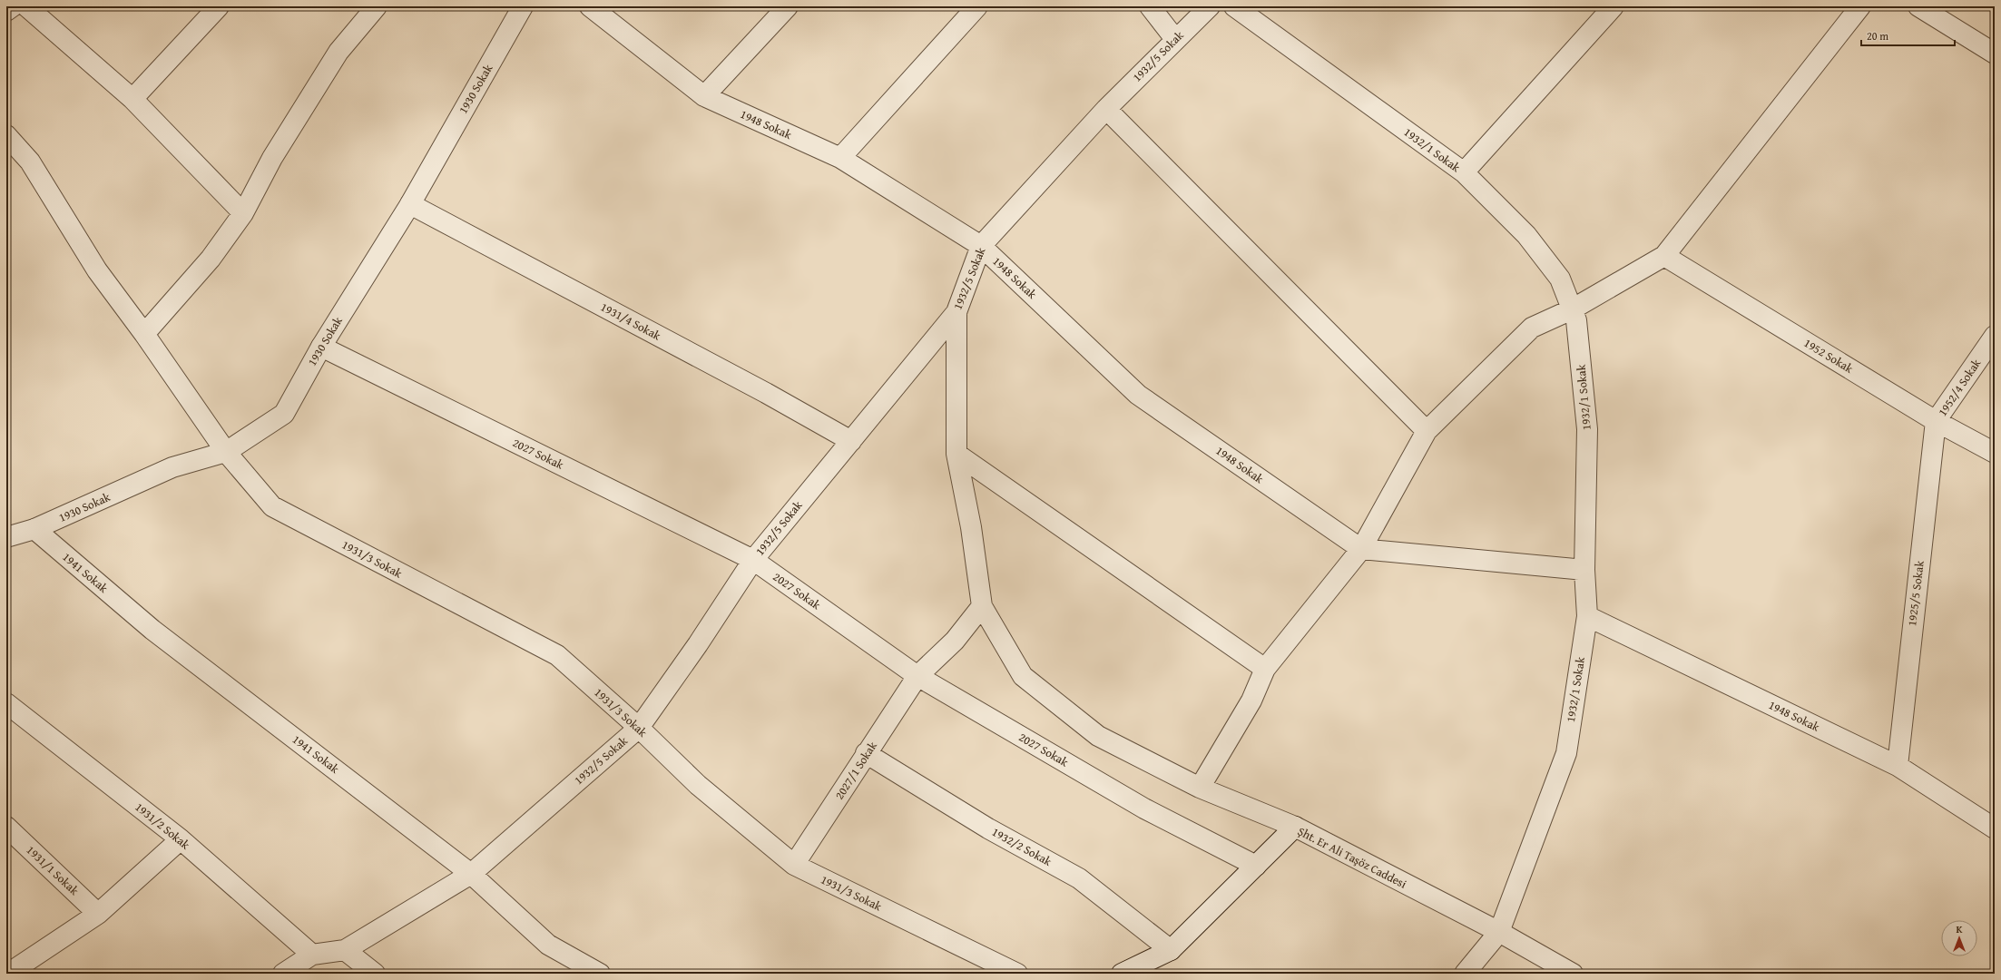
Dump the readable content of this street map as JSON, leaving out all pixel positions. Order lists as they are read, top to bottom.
{
  "streets": {
    "street": [
      "1932/5 Sokak",
      "1930 Sokak",
      "1948 Sokak",
      "1932/1 Sokak",
      "1931/4 Sokak",
      "1952 Sokak",
      "1952/4 Sokak",
      "2027 Sokak",
      "1931/3 Sokak",
      "1941 Sokak",
      "1925/5 Sokak",
      "2027/1 Sokak",
      "1931/2 Sokak",
      "1932/2 Sokak",
      "Şht. Er Ali Taşöz Caddesi",
      "1931/1 Sokak"
    ]
  },
  "crossings": [
    ["1932/5 Sokak", "1948 Sokak"],
    ["1932/5 Sokak", "1931/4 Sokak"],
    ["1932/5 Sokak", "2027 Sokak"],
    ["1932/5 Sokak", "1931/3 Sokak"],
    ["1932/5 Sokak", "1941 Sokak"],
    ["1932/5 Sokak", "1931/2 Sokak"],
    ["1930 Sokak", "1931/4 Sokak"],
    ["1930 Sokak", "2027 Sokak"],
    ["1930 Sokak", "1931/3 Sokak"],
    ["1930 Sokak", "1941 Sokak"],
    ["1948 Sokak", "1932/1 Sokak"],
    ["1948 Sokak", "1925/5 Sokak"],
    ["1932/1 Sokak", "Şht. Er Ali Taşöz Caddesi"],
    ["1952 Sokak", "1952/4 Sokak"],
    ["1952 Sokak", "1925/5 Sokak"],
    ["1952/4 Sokak", "1925/5 Sokak"],
    ["2027 Sokak", "2027/1 Sokak"],
    ["2027 Sokak", "Şht. Er Ali Taşöz Caddesi"],
    ["1931/3 Sokak", "2027/1 Sokak"],
    ["2027/1 Sokak", "1932/2 Sokak"],
    ["1932/2 Sokak", "Şht. Er Ali Taşöz Caddesi"]
  ],
  "scale_bar": "20 m",
  "north": "top"
}
